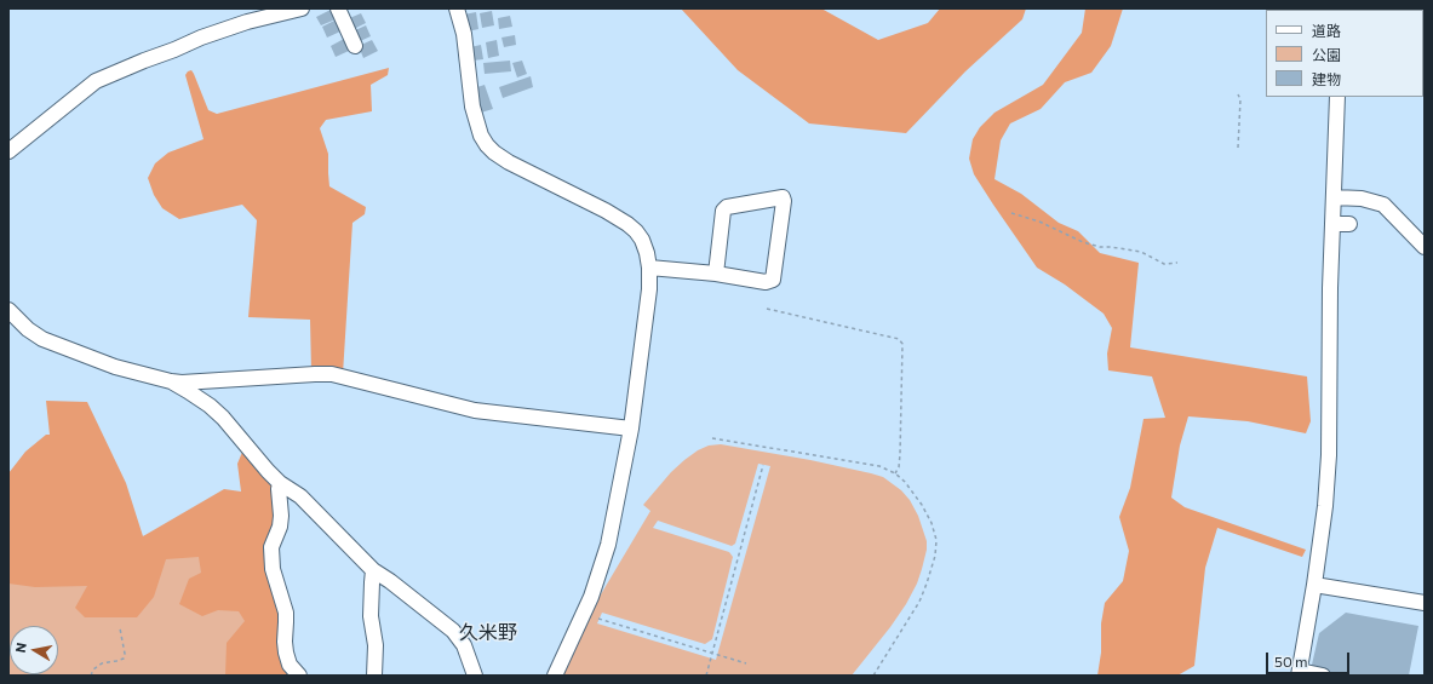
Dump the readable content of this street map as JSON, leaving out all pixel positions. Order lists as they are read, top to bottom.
{
  "districts": ["久米野"],
  "legend": ["道路", "公園", "建物"],
  "scale_bar": "50 m",
  "north": "left"
}
